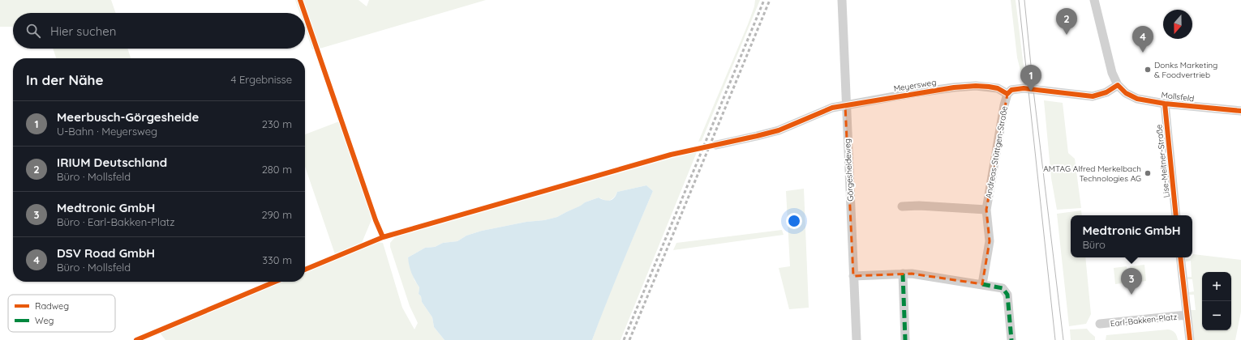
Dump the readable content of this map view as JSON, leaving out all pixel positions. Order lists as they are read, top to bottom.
{
  "streets": {
    "street": [
      "Meyersweg",
      "Mollsfeld",
      "Andreas-Stüttgen-Straße",
      "Lise-Meitner-Straße",
      "Görgesheideweg",
      "Earl-Bakken-Platz"
    ]
  },
  "crossings": [
    ["Meyersweg", "Andreas-Stüttgen-Straße"],
    ["Meyersweg", "Görgesheideweg"],
    ["Mollsfeld", "Lise-Meitner-Straße"]
  ],
  "places": ["Donks Marketing & Foodvertrieb", "AMTAG Alfred Merkelbach Technologies AG"],
  "legend": ["Radweg", "Weg"],
  "north": "bottom",
  "page": {
    "pins": [
      "2",
      "4",
      "1",
      "3"
    ],
    "search": "Hier suchen",
    "heading": ["In der Nähe", "4 Ergebnisse"],
    "list": [
      {
        "mark": "1",
        "name": "Meerbusch-Görgesheide",
        "note": "U-Bahn · Meyersweg",
        "value": "230 m"
      },
      {
        "mark": "2",
        "name": "IRIUM Deutschland",
        "note": "Büro · Mollsfeld",
        "value": "280 m"
      },
      {
        "mark": "3",
        "name": "Medtronic GmbH",
        "note": "Büro · Earl-Bakken-Platz",
        "value": "290 m"
      },
      {
        "mark": "4",
        "name": "DSV Road GmbH",
        "note": "Büro · Mollsfeld",
        "value": "330 m"
      }
    ],
    "popup": ["Medtronic GmbH", "Büro"],
    "map_buttons": ["+", "−"]
  }
}
